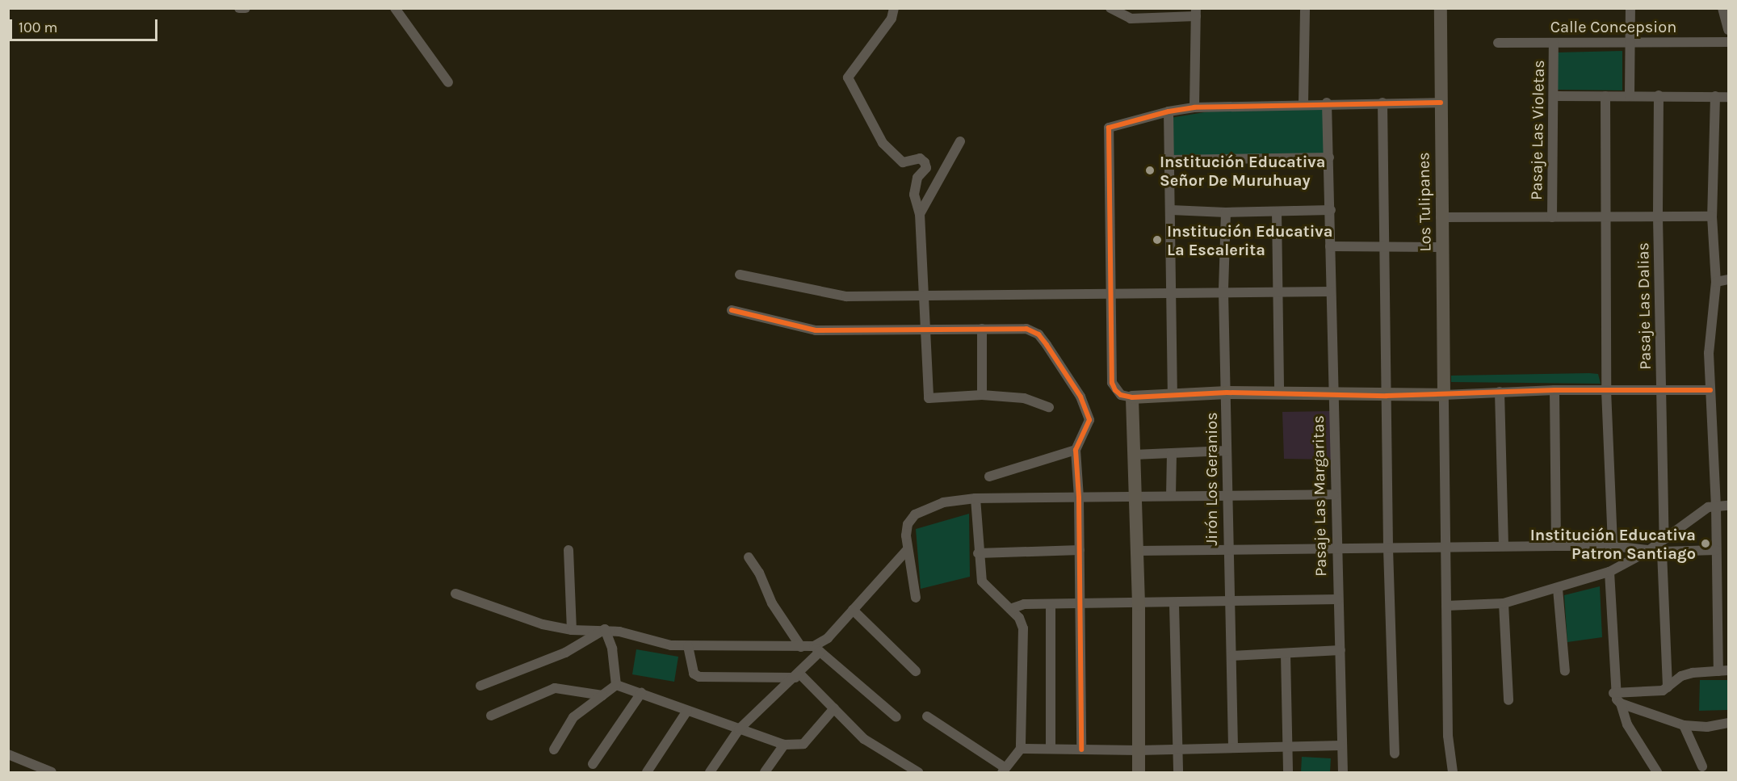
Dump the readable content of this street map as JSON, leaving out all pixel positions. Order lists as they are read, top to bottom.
{
  "streets": {
    "street": [
      "Calle Concepsion",
      "Pasaje Las Violetas",
      "Los Tulipanes",
      "Pasaje Las Dalias",
      "Jirón Los Geranios",
      "Pasaje Las Margaritas"
    ]
  },
  "crossings": [
    ["Calle Concepsion", "Pasaje Las Violetas"]
  ],
  "places": ["Institución Educativa Señor De Muruhuay", "Institución Educativa La Escalerita", "Institución Educativa Patron Santiago"],
  "scale_bar": "100 m"
}
